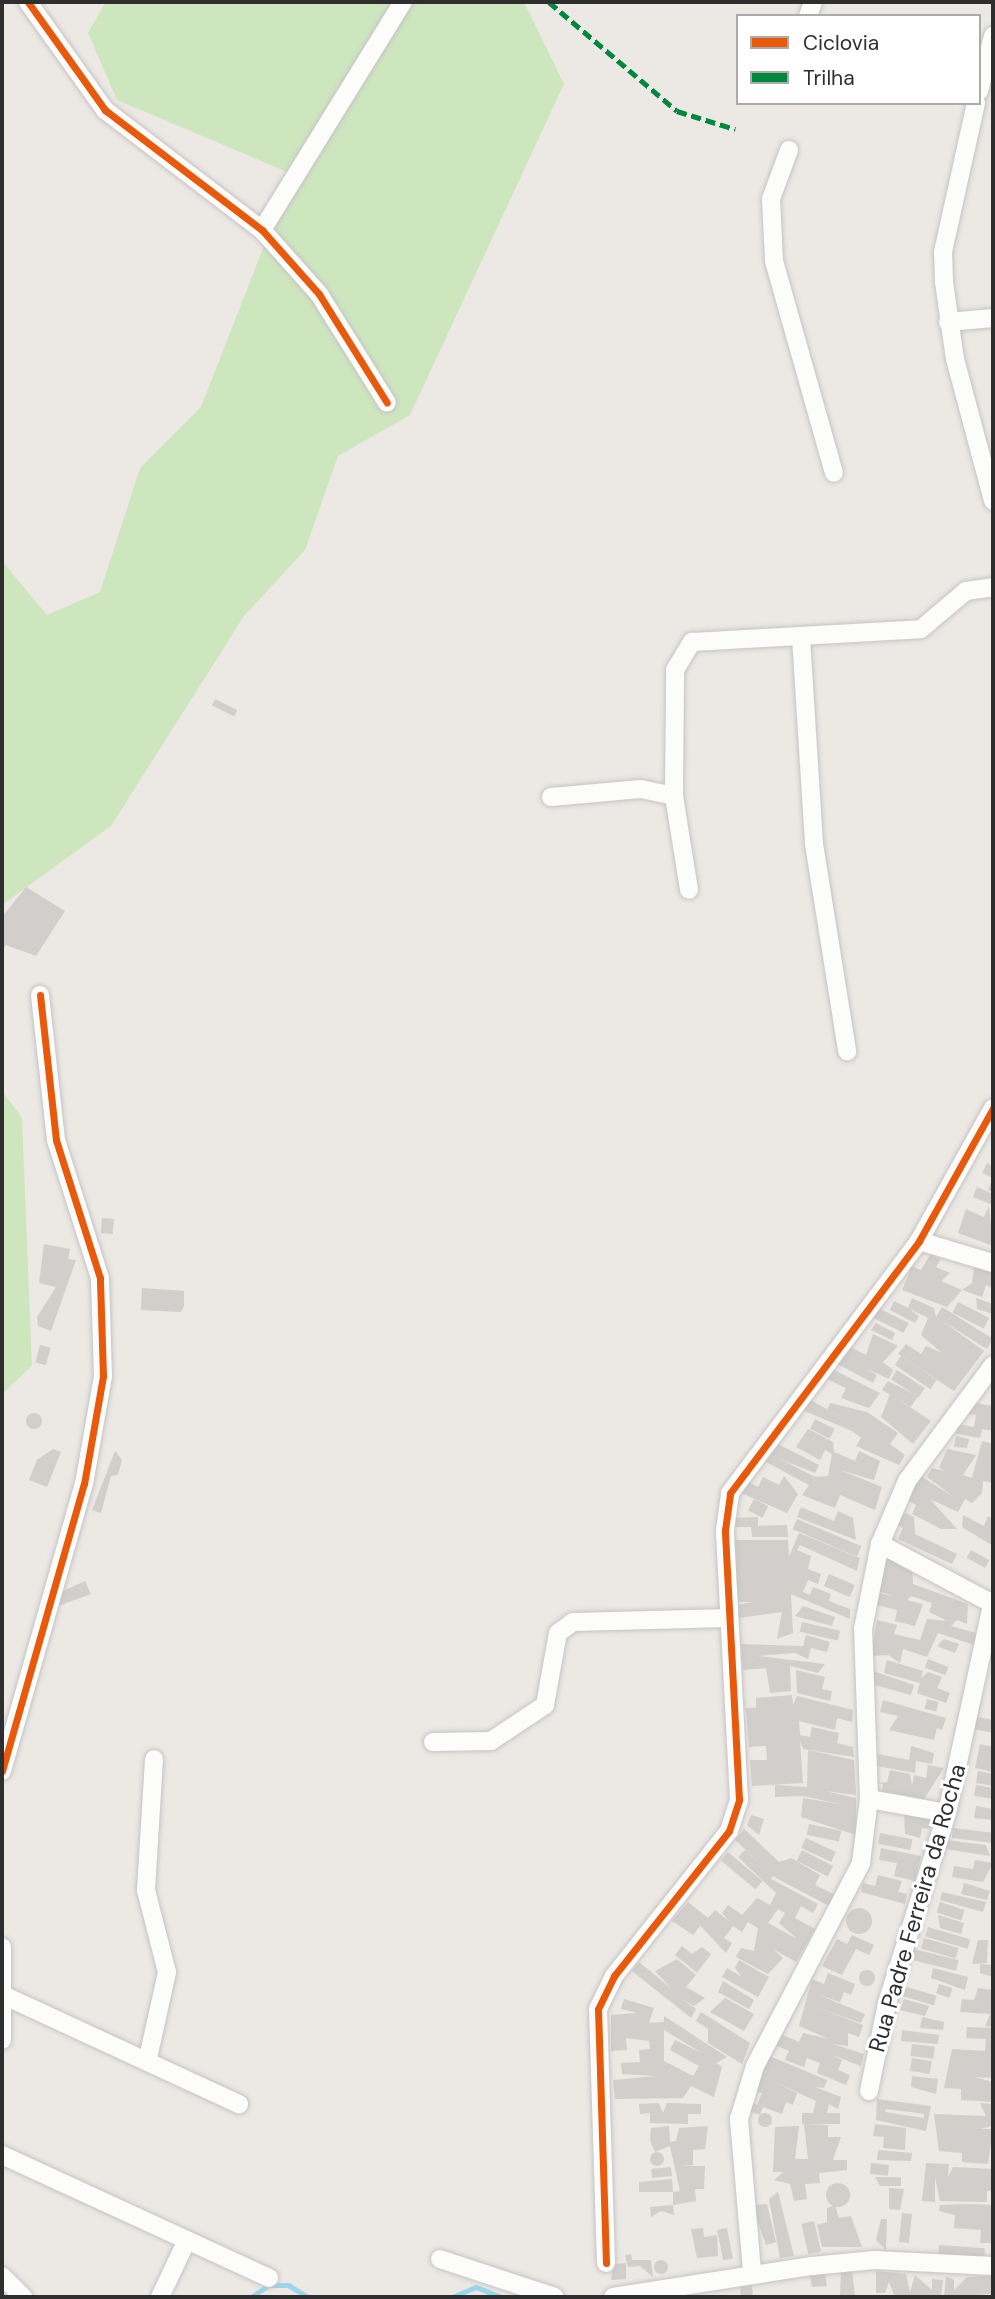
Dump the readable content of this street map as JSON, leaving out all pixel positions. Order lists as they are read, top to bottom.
{
  "streets": {
    "street": ["Rua Padre Ferreira da Rocha"]
  },
  "legend": ["Ciclovia", "Trilha"]
}
